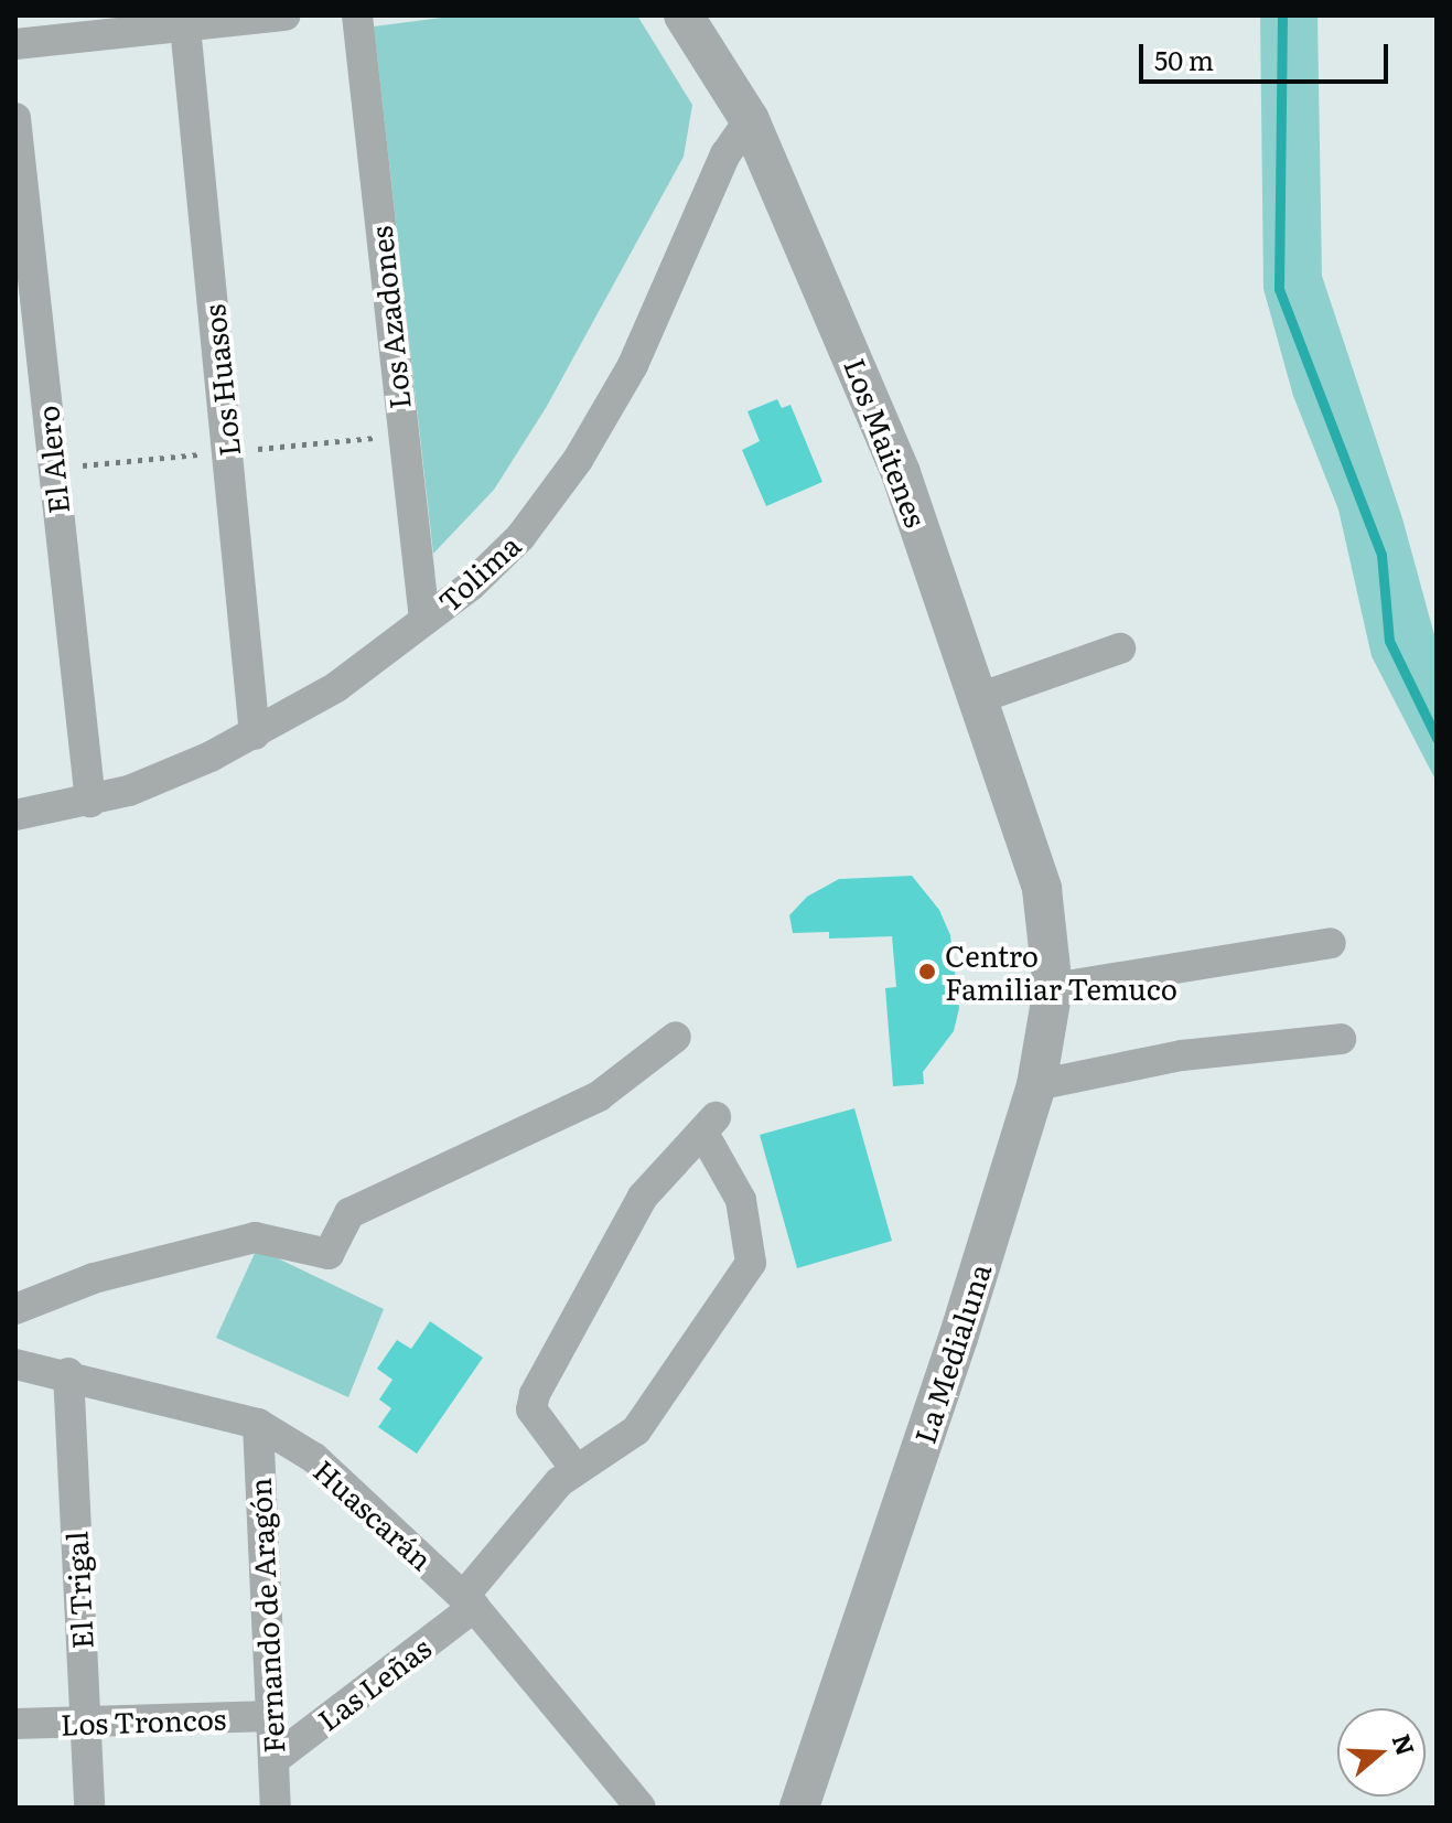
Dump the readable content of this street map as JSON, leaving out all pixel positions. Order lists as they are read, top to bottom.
{
  "streets": {
    "street": [
      "Los Azadones",
      "Los Huasos",
      "Los Maitenes",
      "El Alero",
      "Tolima",
      "La Medialuna",
      "Huascarán",
      "El Trigal",
      "Fernando de Aragón",
      "Las Leñas",
      "Los Troncos"
    ]
  },
  "crossings": [
    ["Los Azadones", "Tolima"],
    ["Los Huasos", "Tolima"],
    ["Los Maitenes", "Tolima"],
    ["Los Maitenes", "La Medialuna"],
    ["El Alero", "Tolima"],
    ["Huascarán", "El Trigal"],
    ["Huascarán", "Fernando de Aragón"],
    ["Huascarán", "Las Leñas"],
    ["El Trigal", "Los Troncos"],
    ["Fernando de Aragón", "Las Leñas"],
    ["Fernando de Aragón", "Los Troncos"]
  ],
  "places": ["Centro Familiar Temuco"],
  "scale_bar": "50 m",
  "north": "right"
}
